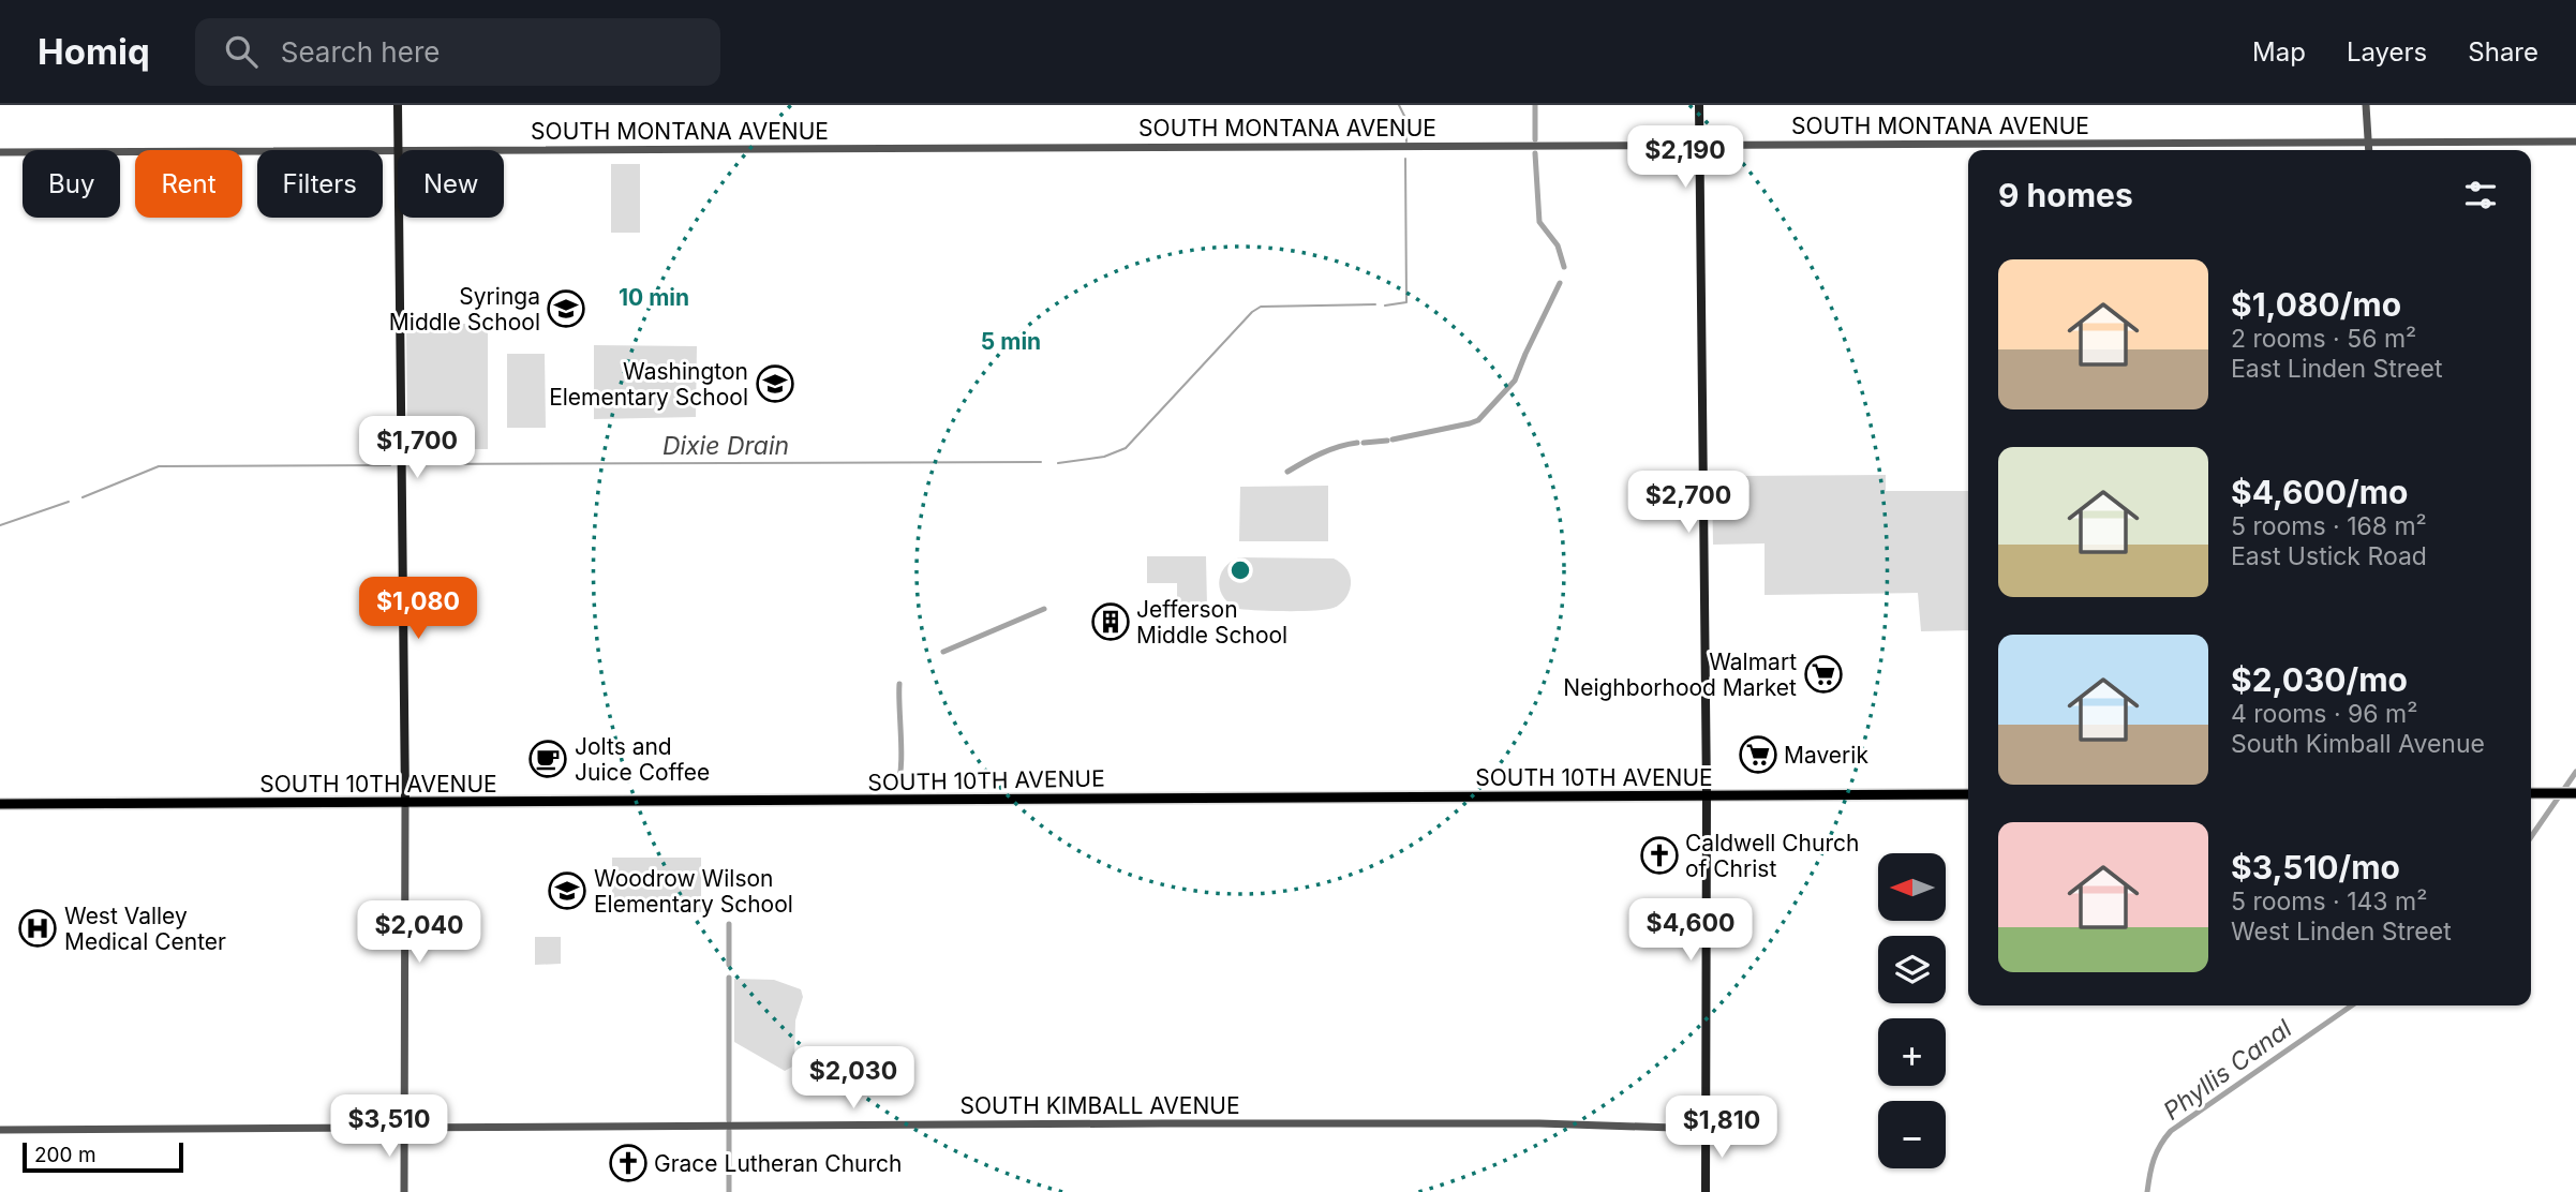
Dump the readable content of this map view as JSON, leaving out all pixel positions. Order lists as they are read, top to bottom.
{
  "streets": {
    "main road": ["SOUTH 10TH AVENUE"],
    "street": ["SOUTH MONTANA AVENUE", "SOUTH KIMBALL AVENUE"]
  },
  "water": ["Dixie Drain", "Phyllis Canal"],
  "places": {
    "school or university": ["Syringa Middle School", "Washington Elementary School", "Woodrow Wilson Elementary School"],
    "building": ["Jefferson Middle School"],
    "supermarket": ["Walmart Neighborhood Market", "Maverik"],
    "cafe": ["Jolts and Juice Coffee"],
    "church": ["Caldwell Church of Christ", "Grace Lutheran Church"],
    "hospital": ["West Valley Medical Center"]
  },
  "scale_bar": "200 m",
  "north": "left",
  "page": {
    "header": "Homiq",
    "search": "Search here",
    "nav": ["Map", "Layers", "Share"],
    "price": [
      "$2,190",
      "$1,700",
      "$2,700",
      "$1,080",
      "$4,600",
      "$2,040",
      "$2,030",
      "$3,510",
      "$1,810"
    ],
    "chip": [
      "Buy",
      "Rent",
      "Filters",
      "New"
    ],
    "heading": "9 homes",
    "list": [
      {
        "name": "$1,080/mo",
        "note": "2 rooms · 56 m² · East Linden Street"
      },
      {
        "name": "$4,600/mo",
        "note": "5 rooms · 168 m² · East Ustick Road"
      },
      {
        "name": "$2,030/mo",
        "note": "4 rooms · 96 m² · South Kimball Avenue"
      },
      {
        "name": "$3,510/mo",
        "note": "5 rooms · 143 m² · West Linden Street"
      }
    ],
    "map_buttons": ["+", "−"],
    "scale": "200 m"
  },
  "rings": ["10 min", "5 min"]
}
